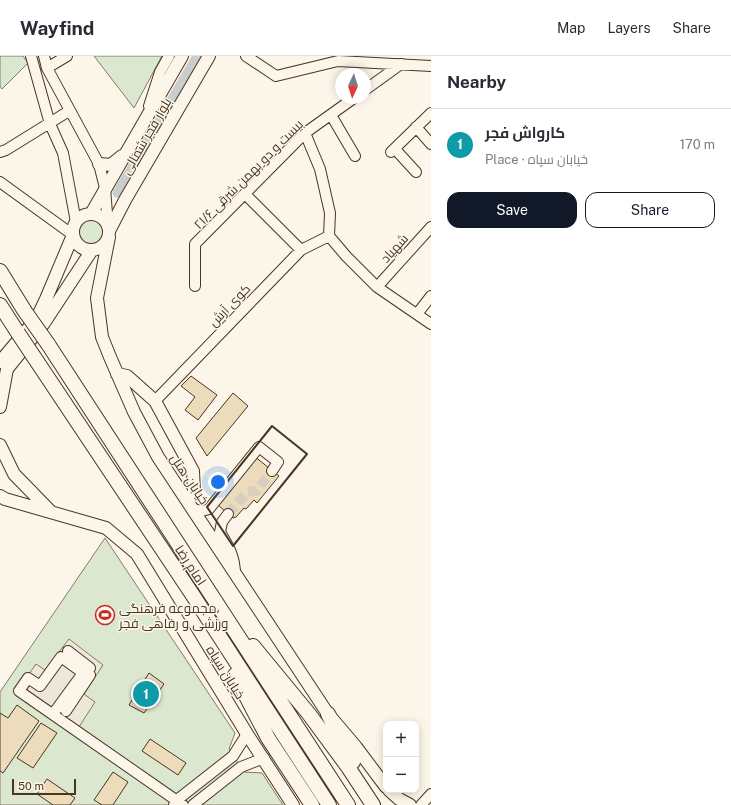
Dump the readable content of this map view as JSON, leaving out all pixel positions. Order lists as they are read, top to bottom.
{
  "streets": {
    "highway": ["امام رضا"],
    "main road": ["بلوار فجر شمالی", "خیابان هتل", "خیابان سپاه"],
    "street": ["بیست و دو بهمن شرقی ۲۱/۶", "شهیاد", "کوی آرش"]
  },
  "crossings": [
    ["بلوار فجر شمالی", "خیابان هتل"]
  ],
  "places": {
    "sports": ["مجموعه فرهنگی، ورزشی و رفاهی فجر"]
  },
  "scale_bar": "50 m",
  "north": "bottom",
  "page": {
    "header": "Wayfind",
    "nav": ["Map", "Layers", "Share"],
    "heading": "Nearby",
    "list": [
      {
        "mark": "1",
        "name": "کارواش فجر",
        "note": "Place · خیابان سپاه",
        "value": "170 m"
      }
    ],
    "buttons": ["Save", "Share"],
    "pins": "1",
    "map_buttons": ["+", "−"],
    "scale": "50 m"
  }
}
